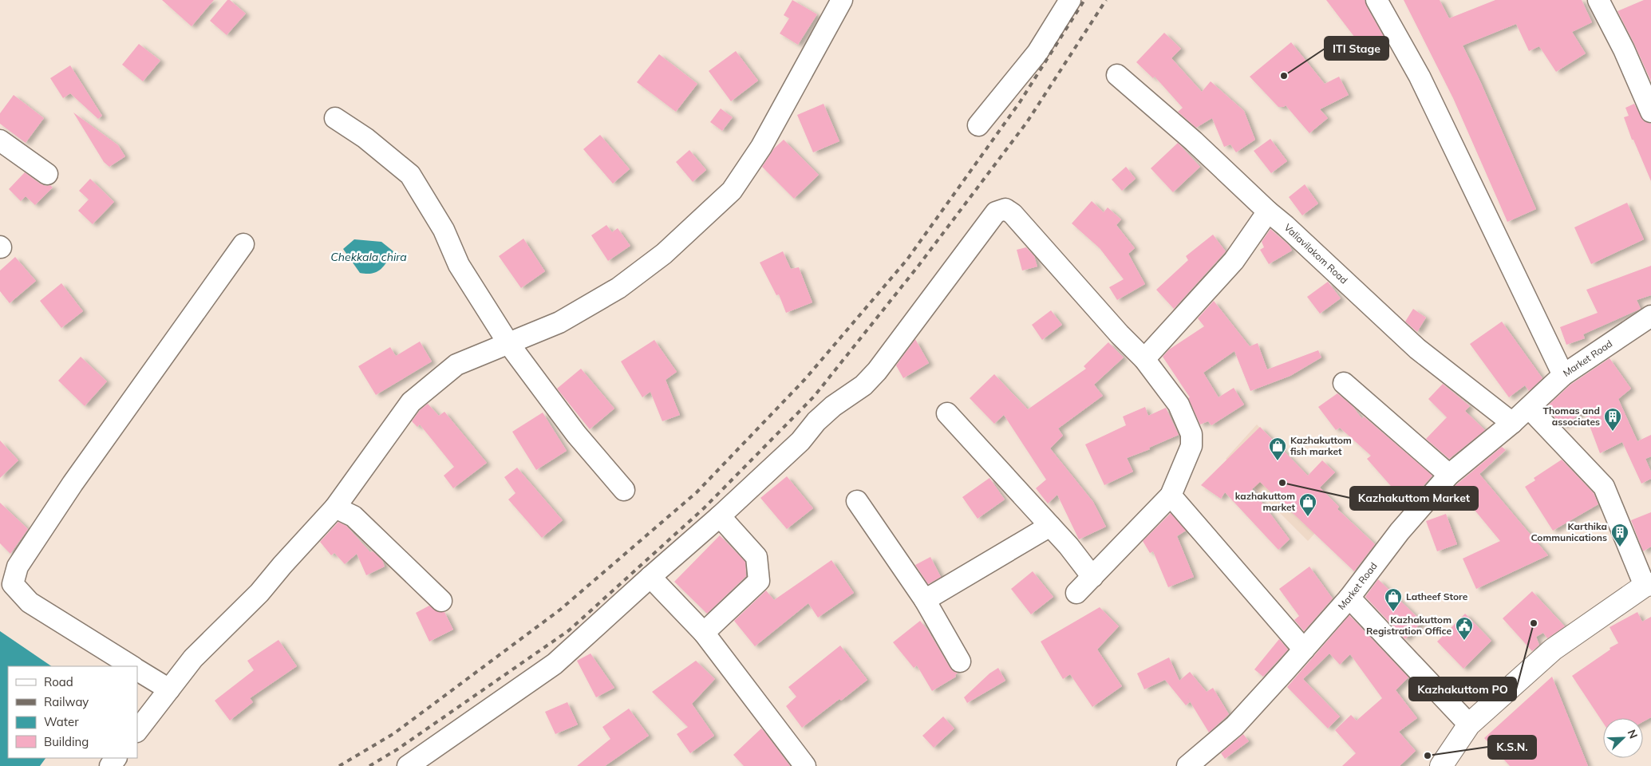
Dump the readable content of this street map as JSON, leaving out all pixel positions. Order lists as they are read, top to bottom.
{
  "streets": {
    "street": ["Valiavilakom Road", "Market Road"]
  },
  "crossings": [
    ["Valiavilakom Road", "Market Road"]
  ],
  "water": ["Chekkala chira"],
  "places": {
    "other": [
      "ITI Stage",
      "Kazhakuttom Market",
      "Kazhakuttom PO",
      "K.S.N."
    ],
    "building": ["Thomas and associates", "Karthika Communications"],
    "shop": ["Kazhakuttom fish market", "kazhakuttom market", "Latheef Store"],
    "public building": ["Kazhakuttom Registration Office"]
  },
  "legend": [
    "Road",
    "Railway",
    "Water",
    "Building"
  ],
  "north": "top right"
}
